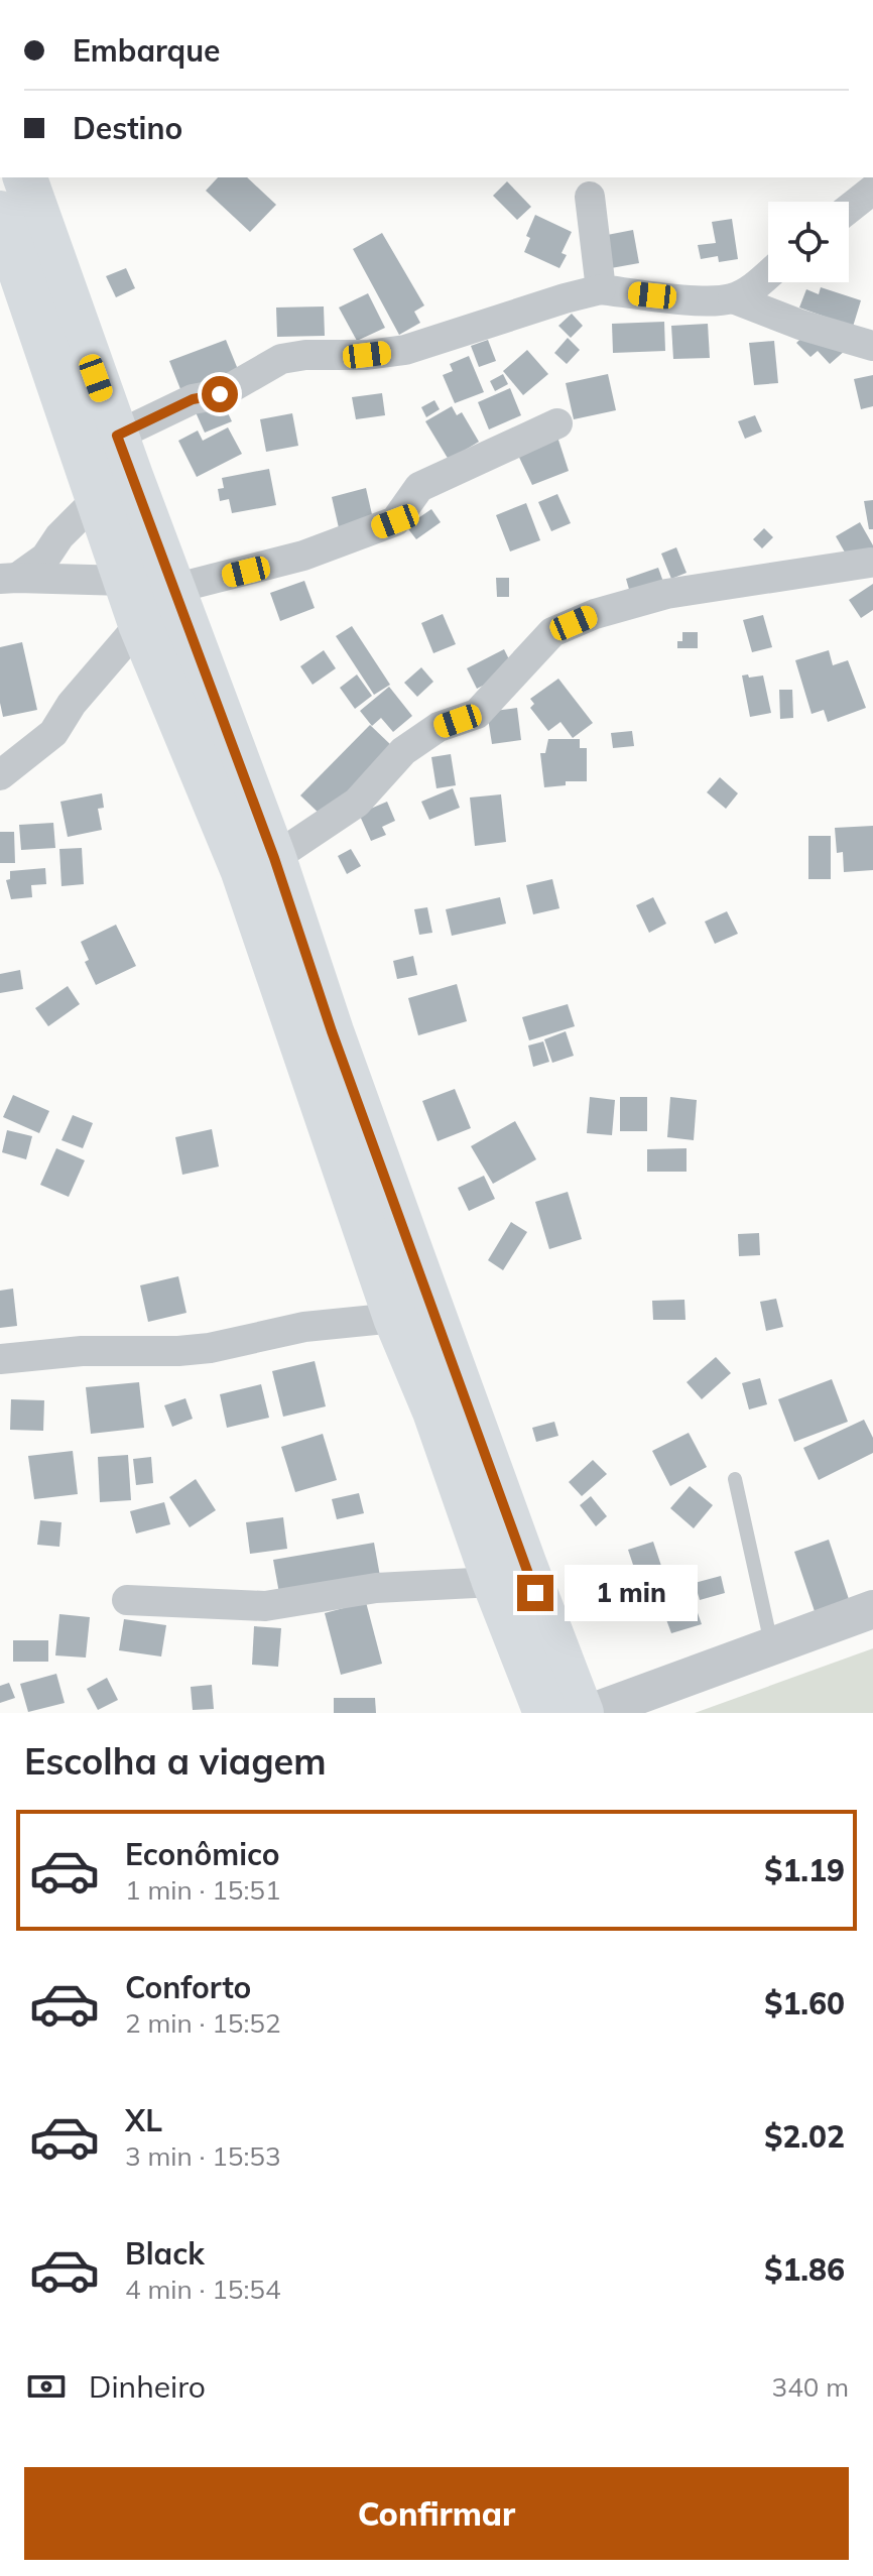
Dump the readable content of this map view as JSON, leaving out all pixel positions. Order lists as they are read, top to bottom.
{
  "page": {
    "banner": ["Embarque", "Destino"],
    "bubble": "1 min",
    "heading": "Escolha a viagem",
    "list": [
      {
        "name": "Econômico",
        "note": "1 min · 15:51",
        "value": "$1.19"
      },
      {
        "name": "Conforto",
        "note": "2 min · 15:52",
        "value": "$1.60"
      },
      {
        "name": "XL",
        "note": "3 min · 15:53",
        "value": "$2.02"
      },
      {
        "name": "Black",
        "note": "4 min · 15:54",
        "value": "$1.86"
      }
    ],
    "pay": ["Dinheiro", "340 m"],
    "buttons": "Confirmar"
  }
}
